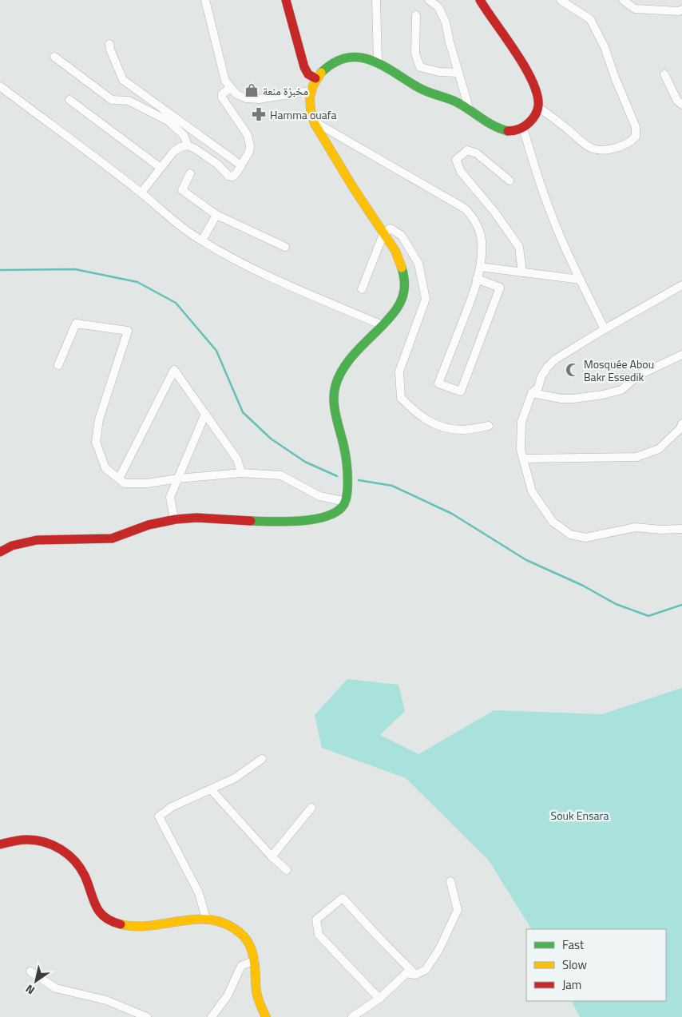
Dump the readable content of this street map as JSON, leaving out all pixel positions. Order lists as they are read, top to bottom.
{
  "parks": ["Souk Ensara"],
  "places": {
    "shop": ["مخبزة منعة"],
    "pharmacy": ["Hamma ouafa"],
    "mosque": ["Mosquée Abou Bakr Essedik"]
  },
  "legend": ["Fast", "Slow", "Jam"],
  "north": "bottom left"
}
